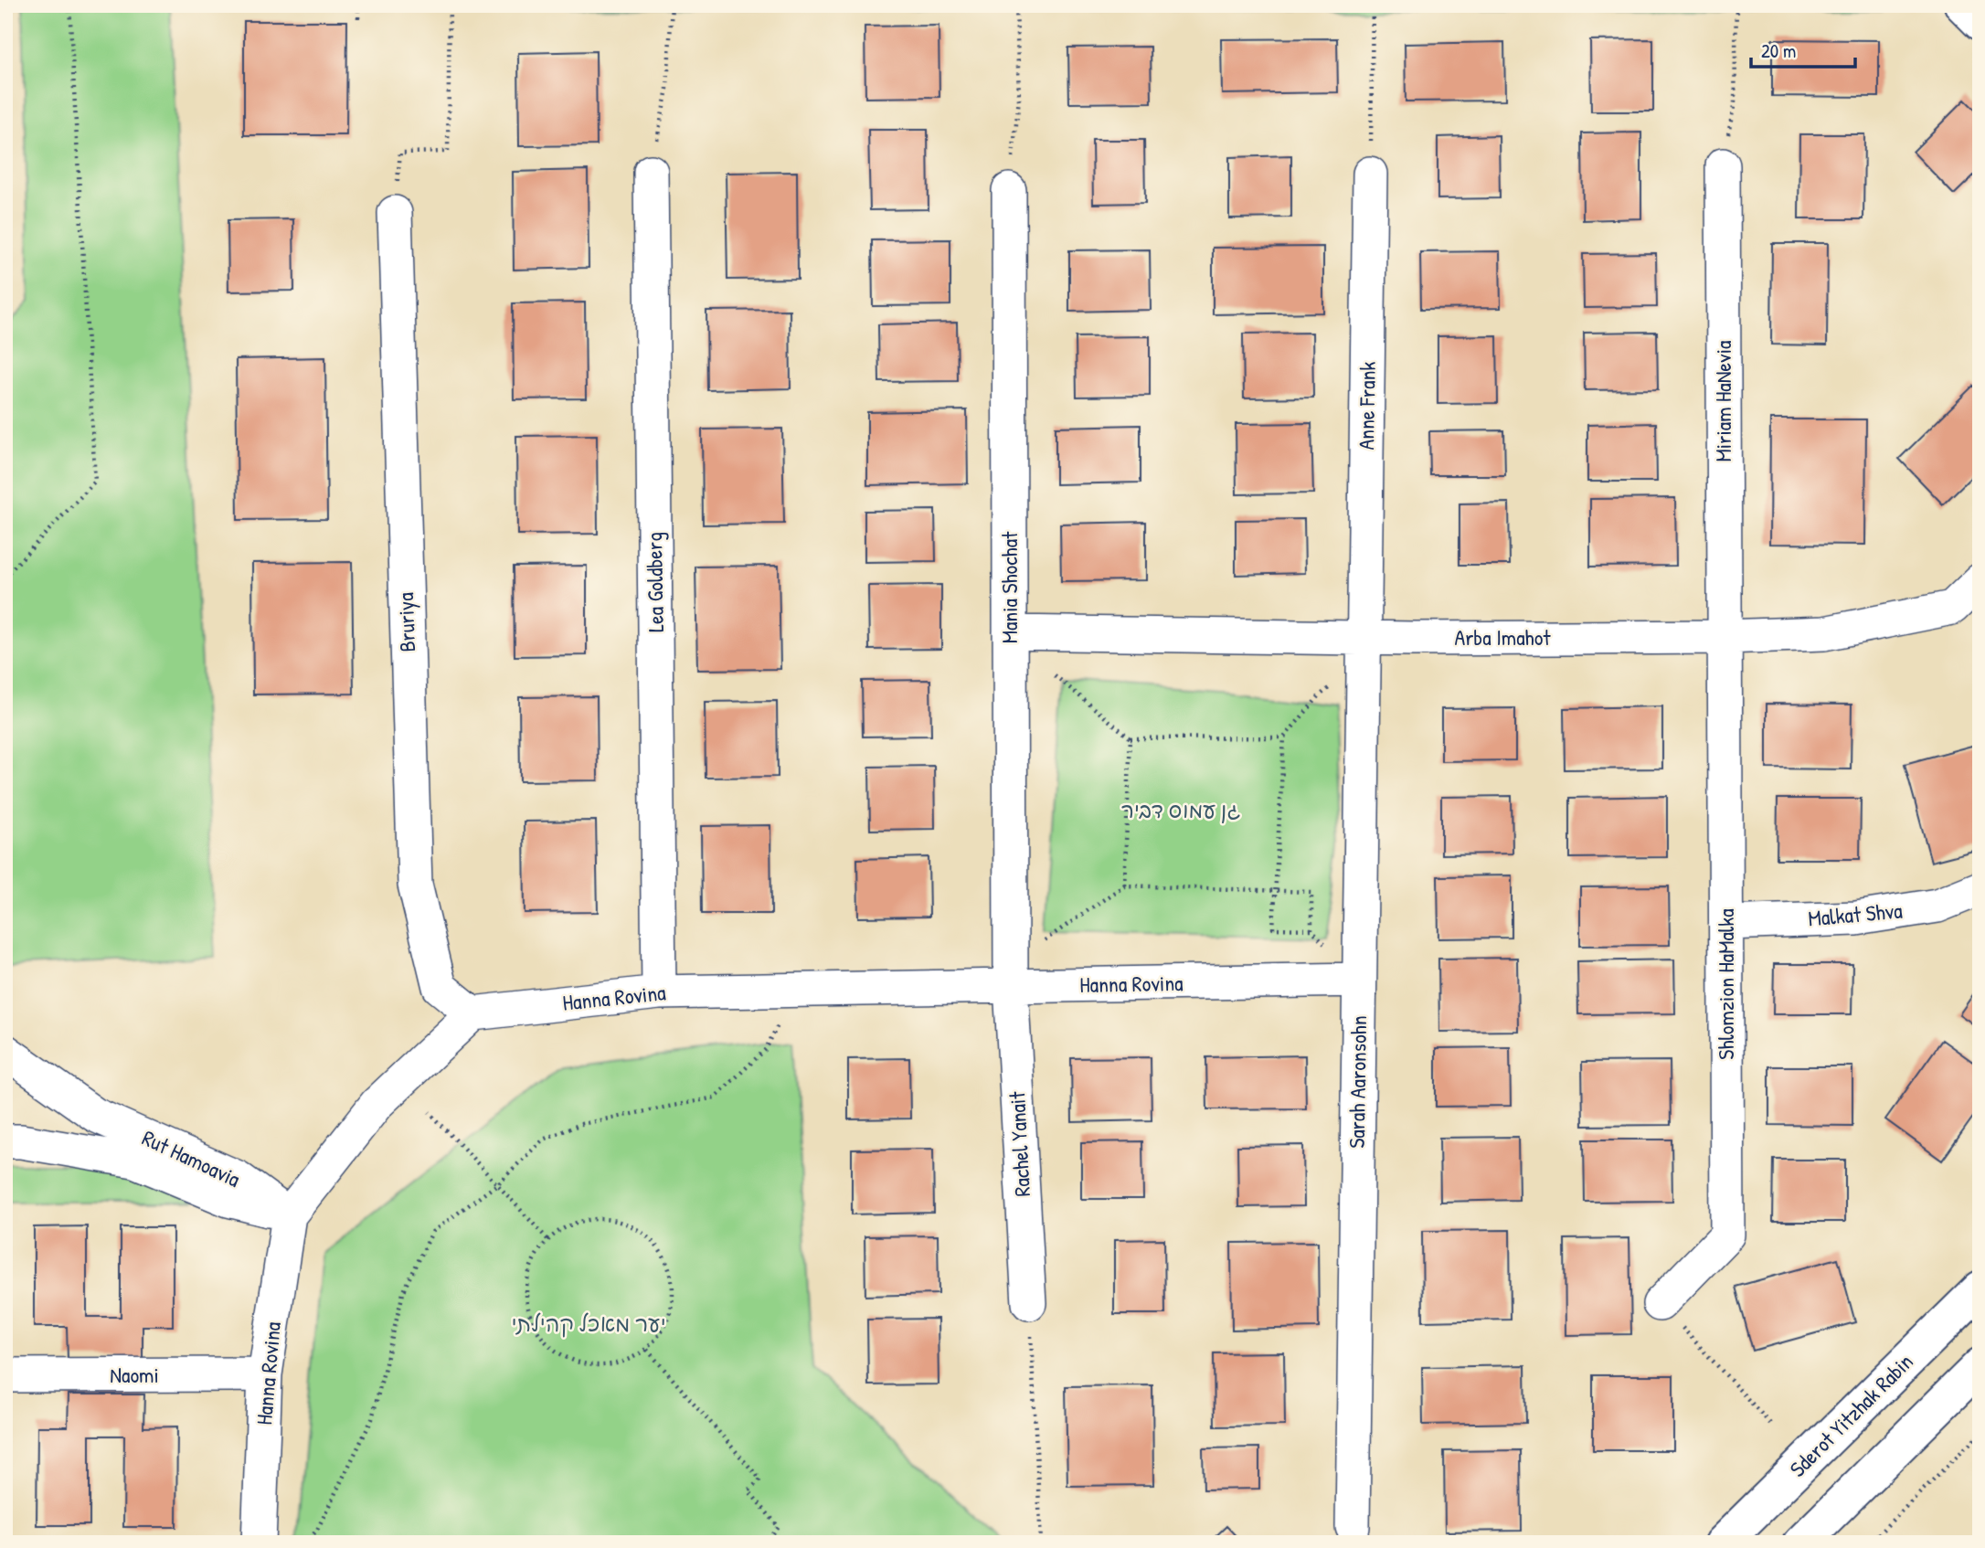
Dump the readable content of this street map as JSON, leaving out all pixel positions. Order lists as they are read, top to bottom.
{
  "streets": {
    "main road": ["Sderot Yitzhak Rabin"],
    "street": [
      "Miriam HaNevia",
      "Anne Frank",
      "Lea Goldberg",
      "Mania Shochat",
      "Bruriya",
      "Arba Imahot",
      "Malkat Shva",
      "Hanna Rovina",
      "Shlomzion HaMalka",
      "Sarah Aaronsohn",
      "Rachel Yanait",
      "Rut Hamoavia",
      "Naomi"
    ]
  },
  "crossings": [
    ["Miriam HaNevia", "Arba Imahot"],
    ["Miriam HaNevia", "Shlomzion HaMalka"],
    ["Anne Frank", "Arba Imahot"],
    ["Anne Frank", "Sarah Aaronsohn"],
    ["Lea Goldberg", "Hanna Rovina"],
    ["Mania Shochat", "Arba Imahot"],
    ["Mania Shochat", "Hanna Rovina"],
    ["Mania Shochat", "Rachel Yanait"],
    ["Bruriya", "Hanna Rovina"],
    ["Arba Imahot", "Shlomzion HaMalka"],
    ["Arba Imahot", "Sarah Aaronsohn"],
    ["Malkat Shva", "Shlomzion HaMalka"],
    ["Hanna Rovina", "Sarah Aaronsohn"],
    ["Hanna Rovina", "Rachel Yanait"],
    ["Hanna Rovina", "Rut Hamoavia"],
    ["Hanna Rovina", "Naomi"]
  ],
  "parks": ["גן עמוס דביר", "יער מאכל קהילתי"],
  "scale_bar": "20 m"
}
